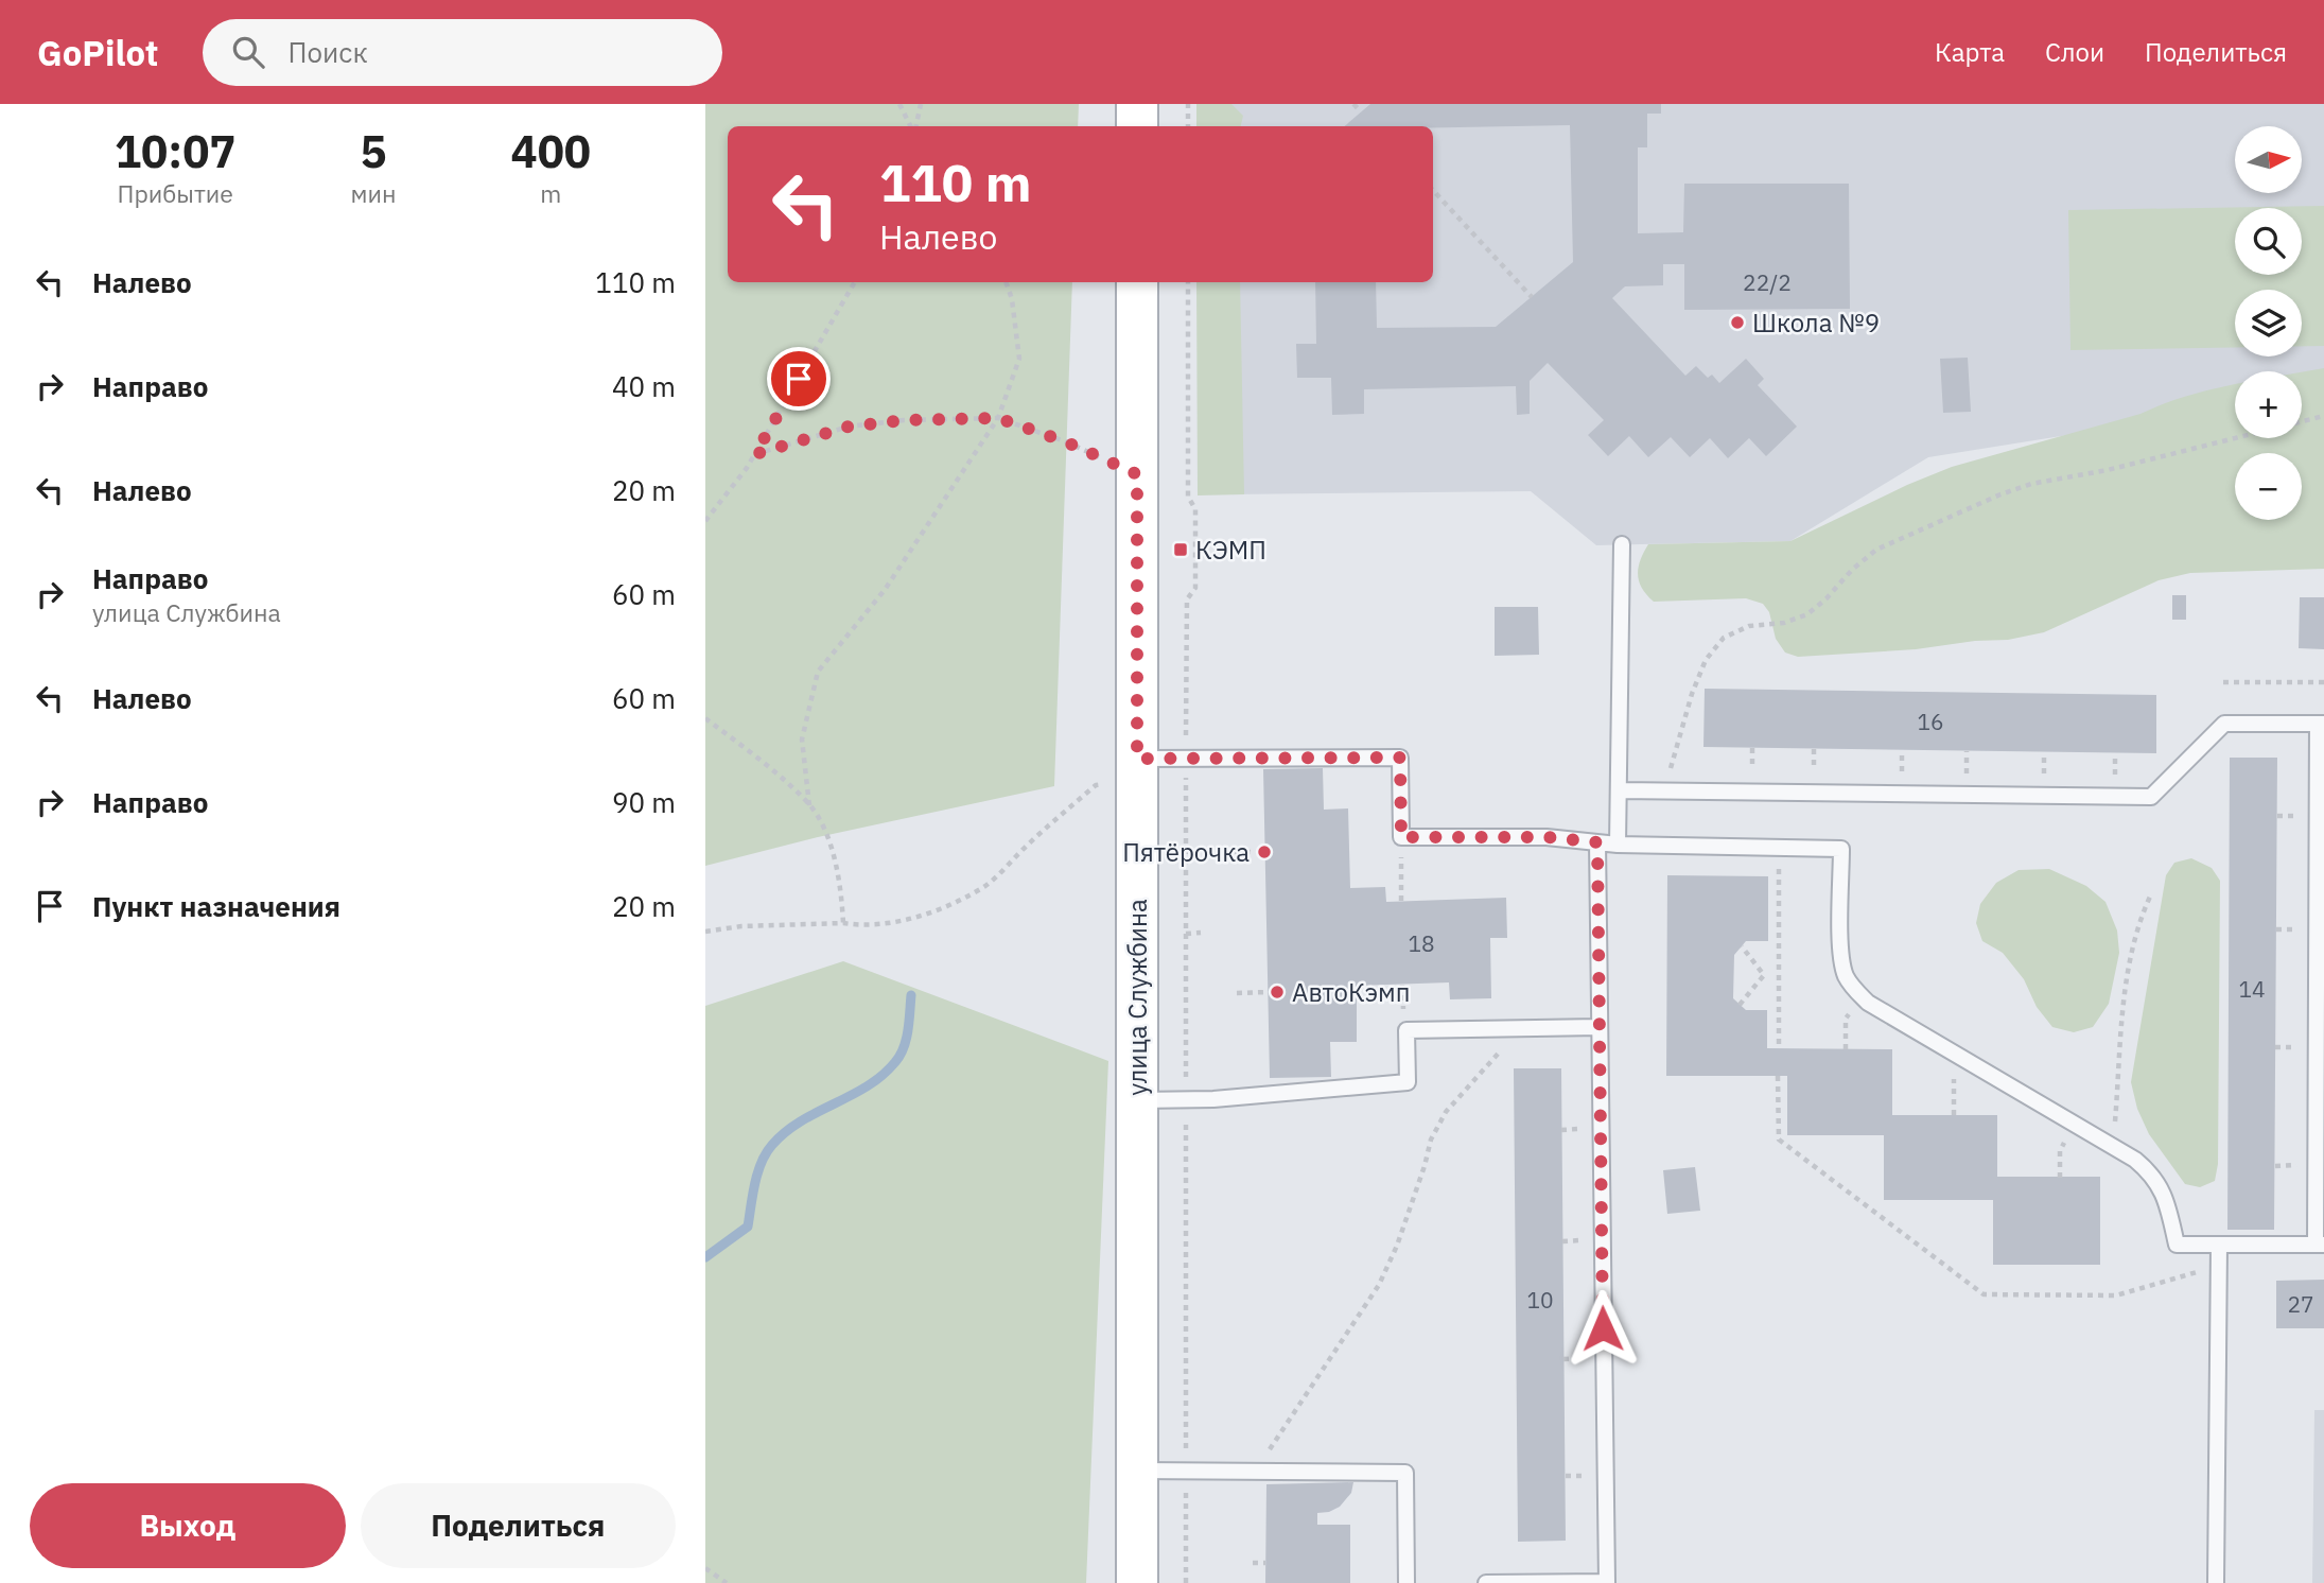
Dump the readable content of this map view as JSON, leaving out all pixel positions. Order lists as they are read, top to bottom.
{
  "streets": {
    "street": ["улица Службина"]
  },
  "places": {
    "other": ["Школа №9", "Пятёрочка", "АвтоКэмп"],
    "transit": ["КЭМП"]
  },
  "house_numbers": [
    "22/2",
    "16",
    "18",
    "14",
    "10",
    "27"
  ],
  "north": "right",
  "page": {
    "header": "GoPilot",
    "search": "Поиск",
    "nav": ["Карта", "Слои", "Поделиться"],
    "eta": [
      "10:07",
      "Прибытие",
      "5",
      "мин",
      "400",
      "m"
    ],
    "map_buttons": ["+", "−"],
    "turn": ["110 m", "Налево"],
    "list": [
      {
        "name": "Налево",
        "value": "110 m"
      },
      {
        "name": "Направо",
        "value": "40 m"
      },
      {
        "name": "Налево",
        "value": "20 m"
      },
      {
        "name": "Направо",
        "note": "улица Службина",
        "value": "60 m"
      },
      {
        "name": "Налево",
        "value": "60 m"
      },
      {
        "name": "Направо",
        "value": "90 m"
      },
      {
        "name": "Пункт назначения",
        "value": "20 m"
      }
    ],
    "buttons": ["Выход", "Поделиться"]
  }
}
